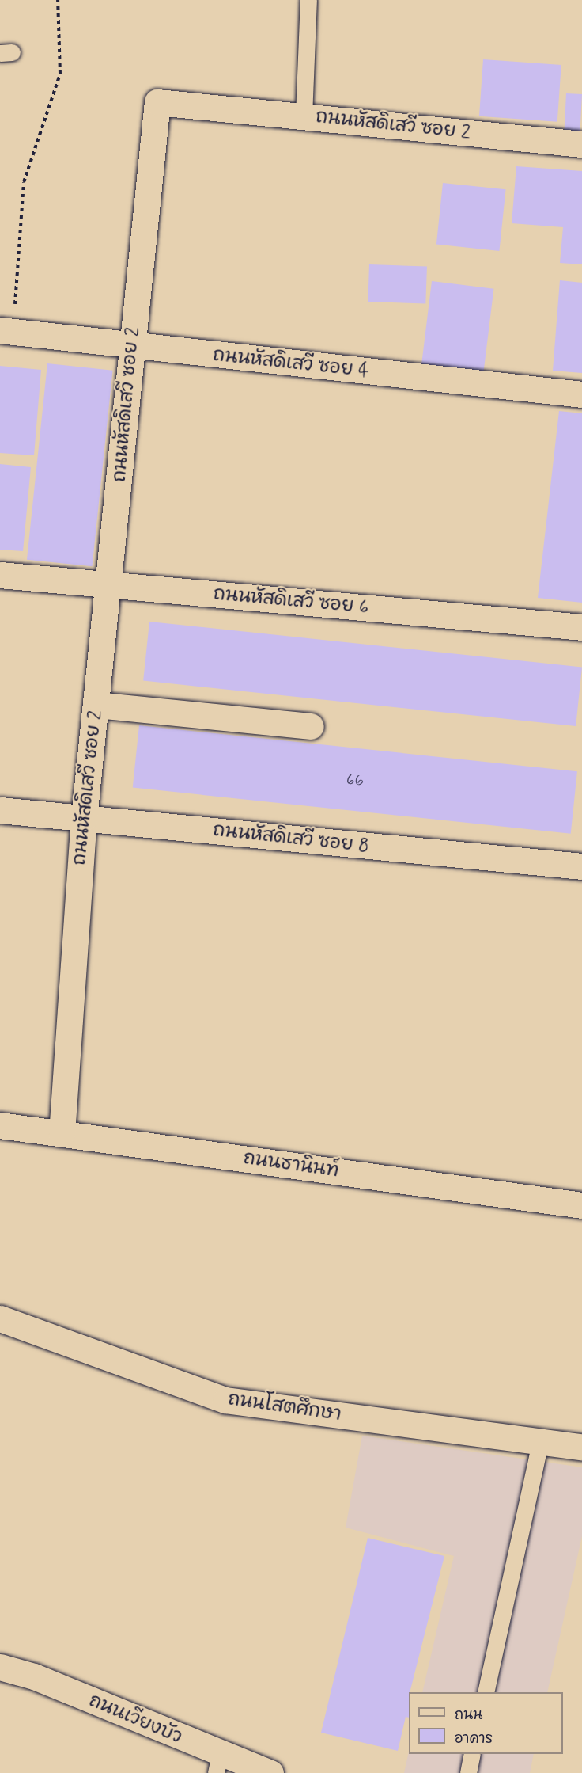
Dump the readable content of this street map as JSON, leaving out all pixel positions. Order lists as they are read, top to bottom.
{
  "streets": {
    "street": [
      "ถนนหัสดิเสวี ซอย 2",
      "ถนนหัสดิเสวี ซอย 4",
      "ถนนหัสดิเสวี ซอย 6",
      "ถนนหัสดิเสวี ซอย 8",
      "ถนนธานินท์",
      "ถนนโสตศึกษา",
      "ถนนเวียงบัว"
    ]
  },
  "crossings": [
    ["ถนนหัสดิเสวี ซอย 2", "ถนนหัสดิเสวี ซอย 4"],
    ["ถนนหัสดิเสวี ซอย 2", "ถนนหัสดิเสวี ซอย 6"],
    ["ถนนหัสดิเสวี ซอย 2", "ถนนหัสดิเสวี ซอย 8"],
    ["ถนนหัสดิเสวี ซอย 2", "ถนนธานินท์"]
  ],
  "house_numbers": ["66"],
  "legend": ["ถนน", "อาคาร"]
}
